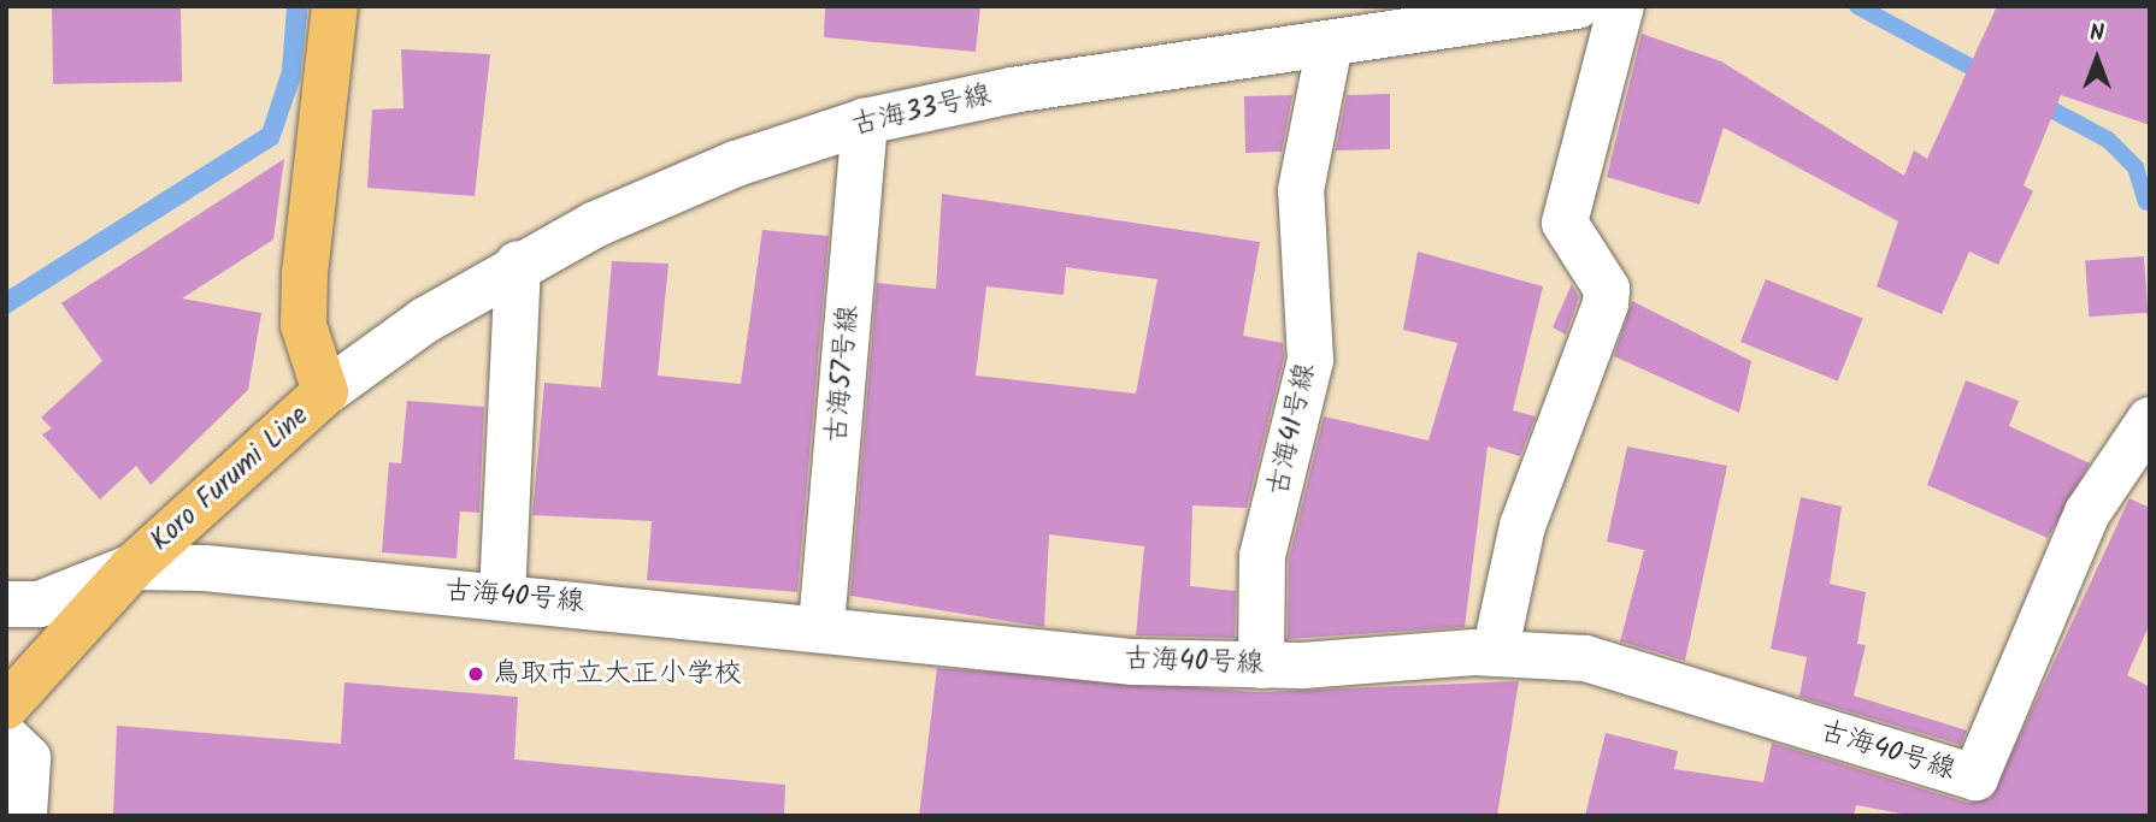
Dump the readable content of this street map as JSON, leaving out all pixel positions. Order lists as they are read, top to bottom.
{
  "streets": {
    "main road": ["Koro Furumi Line"],
    "street": [
      "古海33号線",
      "古海57号線",
      "古海41号線",
      "古海40号線"
    ]
  },
  "crossings": [
    ["古海33号線", "古海57号線"],
    ["古海33号線", "古海41号線"],
    ["古海33号線", "Koro Furumi Line"],
    ["古海57号線", "古海40号線"],
    ["古海41号線", "古海40号線"],
    ["Koro Furumi Line", "古海40号線"]
  ],
  "places": ["鳥取市立大正小学校"],
  "north": "top"
}
